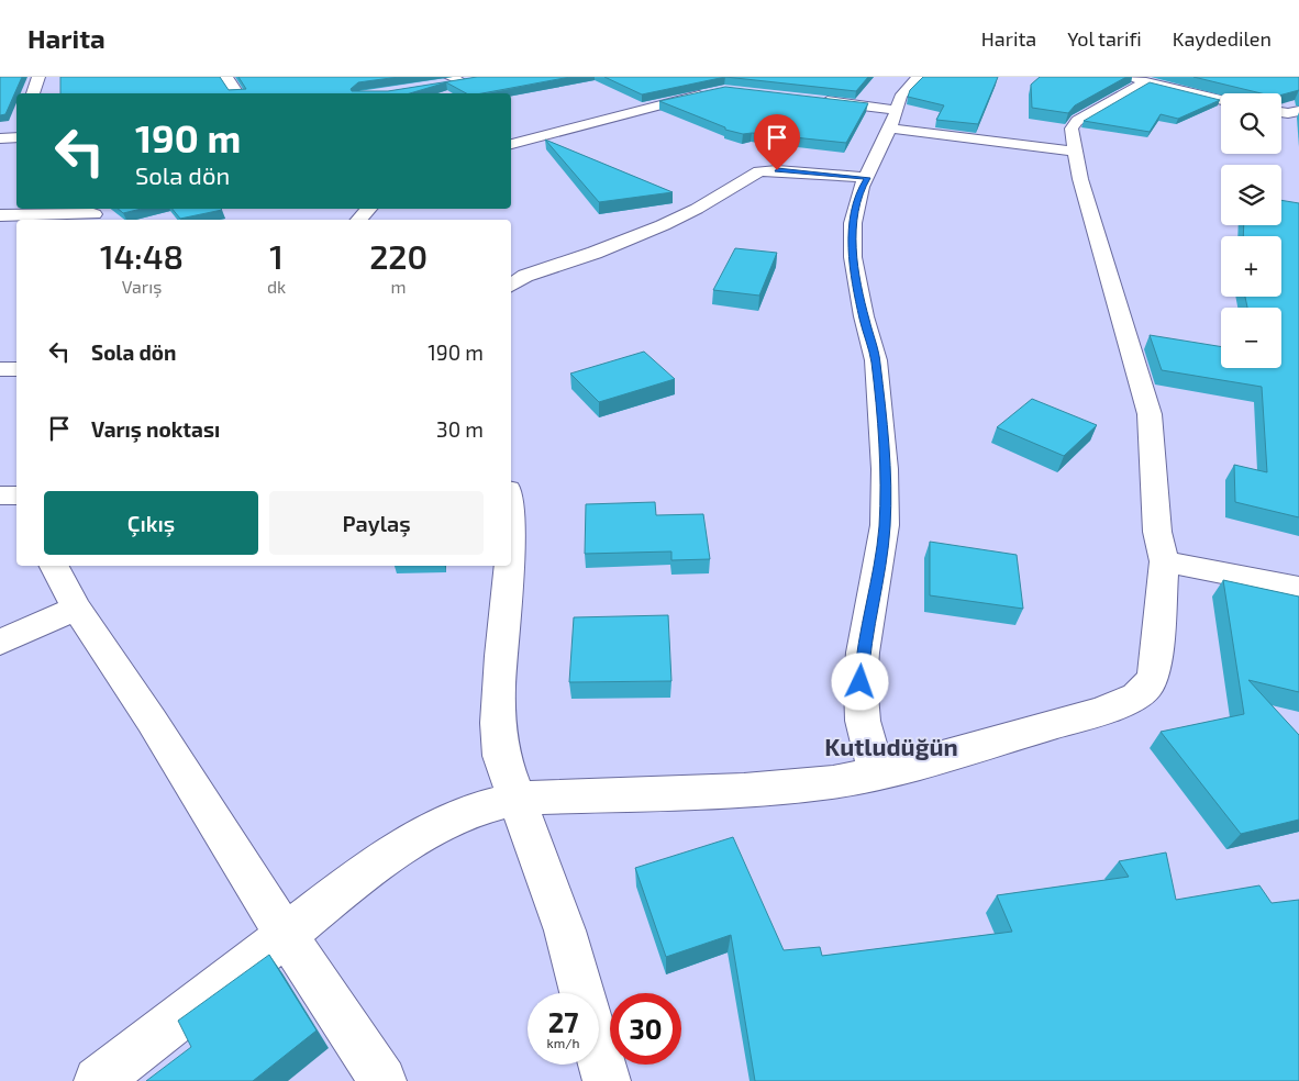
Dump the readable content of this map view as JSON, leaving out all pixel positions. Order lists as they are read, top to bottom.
{
  "districts": ["Kutludüğün"],
  "page": {
    "header": "Harita",
    "nav": ["Harita", "Yol tarifi", "Kaydedilen"],
    "map_buttons": ["+", "−"],
    "turn": ["190 m", "Sola dön"],
    "eta": [
      "14:48",
      "Varış",
      "1",
      "dk",
      "220",
      "m"
    ],
    "list": [
      {
        "name": "Sola dön",
        "value": "190 m"
      },
      {
        "name": "Varış noktası",
        "value": "30 m"
      }
    ],
    "buttons": ["Çıkış", "Paylaş"],
    "speed": "27 km/h",
    "limit": "30"
  }
}
